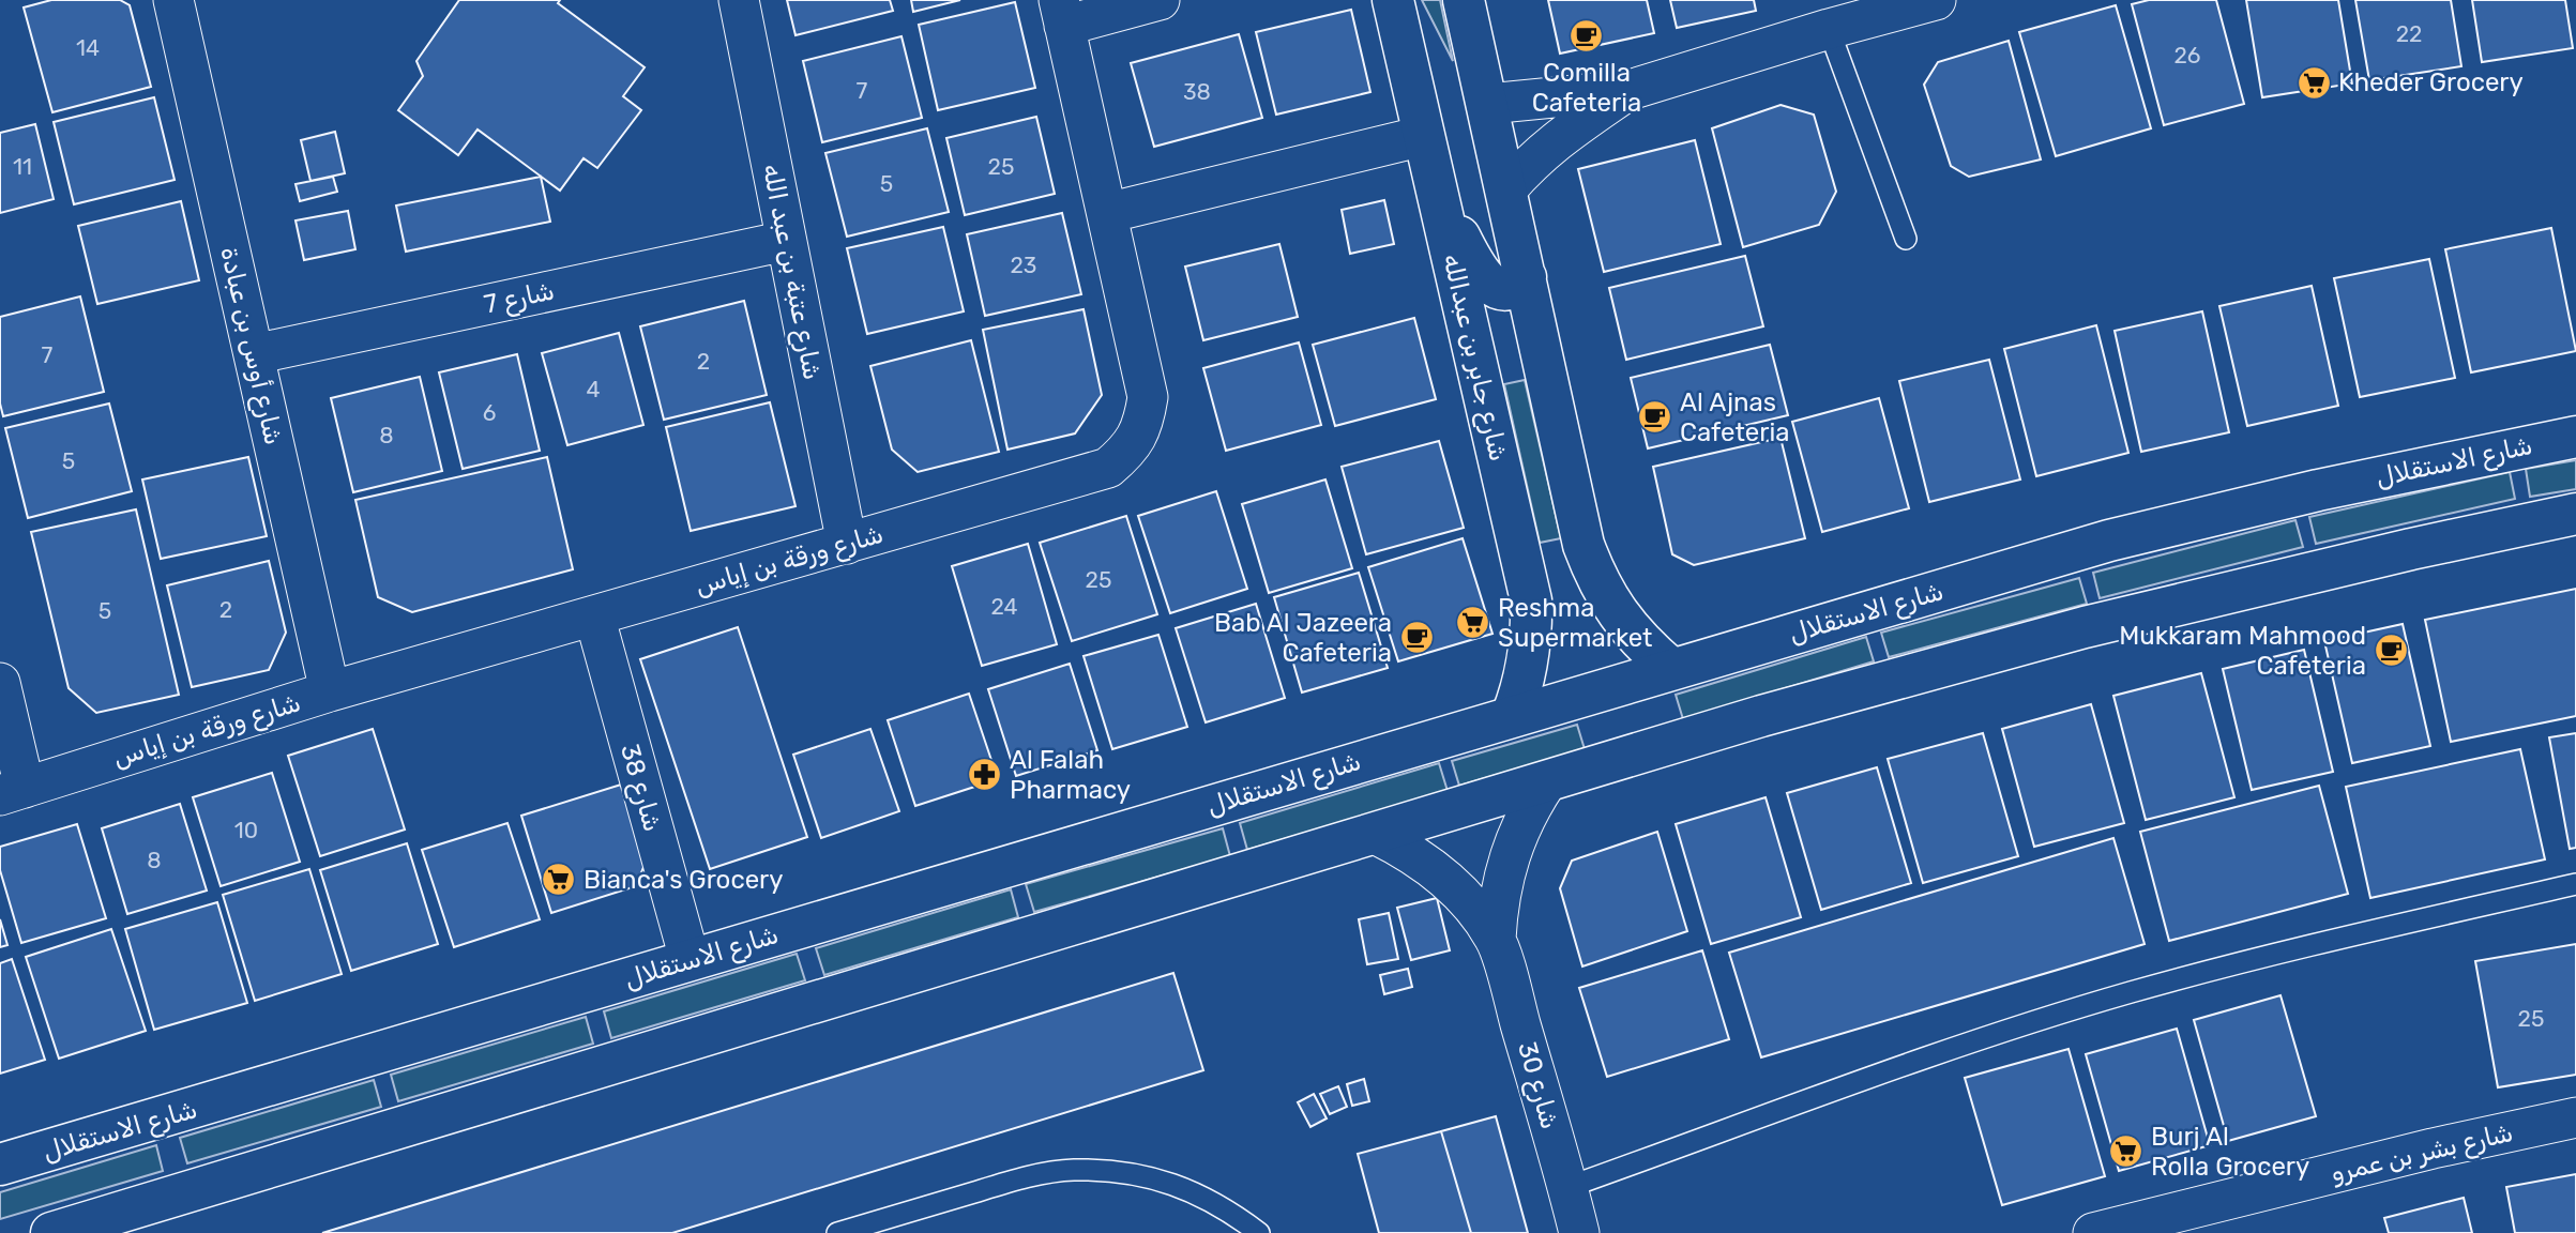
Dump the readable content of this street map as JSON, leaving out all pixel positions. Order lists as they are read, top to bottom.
{
  "streets": {
    "main road": ["شارع جابر بن عبدالله", "شارع الاستقلال"],
    "street": [
      "شارع عتبة بن عبد الله",
      "شارع 7",
      "شارع أوس بن عبادة",
      "شارع ورقة بن إياس",
      "شارع 38",
      "شارع 30",
      "شارع بشر بن عمرو"
    ]
  },
  "crossings": [
    ["شارع عتبة بن عبد الله", "شارع 7"],
    ["شارع عتبة بن عبد الله", "شارع ورقة بن إياس"],
    ["شارع 7", "شارع أوس بن عبادة"],
    ["شارع أوس بن عبادة", "شارع ورقة بن إياس"],
    ["شارع جابر بن عبدالله", "شارع الاستقلال"],
    ["شارع الاستقلال", "شارع 38"],
    ["شارع ورقة بن إياس", "شارع 38"]
  ],
  "places": {
    "cafe": [
      "Comilla Cafeteria",
      "Al Ajnas Cafeteria",
      "Bab Al Jazeera Cafeteria",
      "Mukkaram Mahmood Cafeteria"
    ],
    "supermarket": [
      "Kheder Grocery",
      "Reshma Supermarket",
      "Bianca's Grocery",
      "Burj Al Rolla Grocery"
    ],
    "pharmacy": ["Al Falah Pharmacy"]
  },
  "house_numbers": [
    "22",
    "14",
    "26",
    "7",
    "38",
    "11",
    "25",
    "5",
    "23",
    "7",
    "2",
    "4",
    "6",
    "8",
    "5",
    "25",
    "24",
    "2",
    "5",
    "10",
    "8",
    "25"
  ]
}
